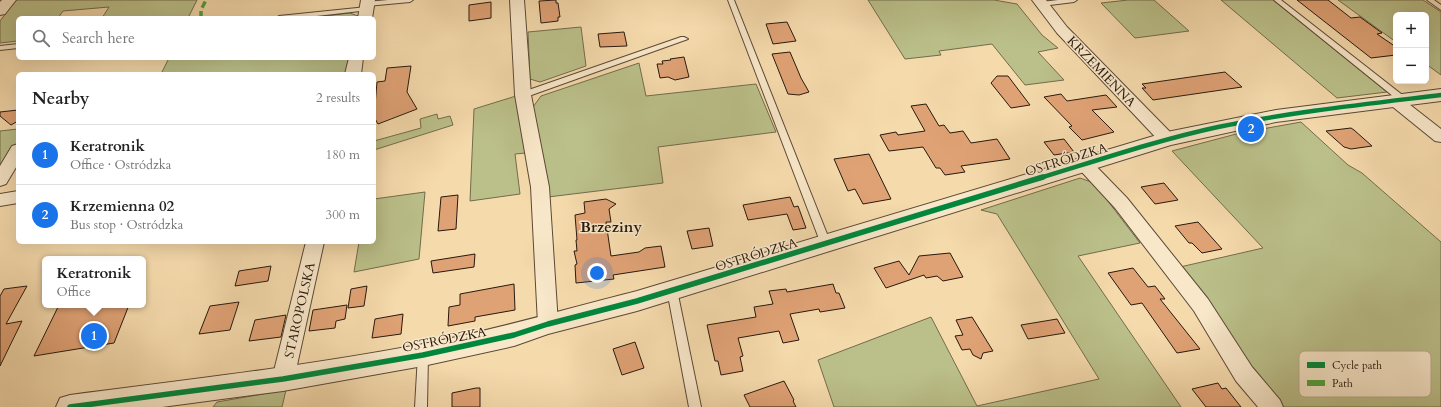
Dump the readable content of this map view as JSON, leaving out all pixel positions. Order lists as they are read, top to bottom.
{
  "streets": {
    "street": ["KRZEMIENNA", "OSTRÓDZKA", "STAROPOLSKA"]
  },
  "crossings": [
    ["KRZEMIENNA", "OSTRÓDZKA"],
    ["OSTRÓDZKA", "STAROPOLSKA"]
  ],
  "districts": ["Brzeziny"],
  "legend": ["Cycle path", "Path"],
  "page": {
    "map_buttons": ["+", "−"],
    "search": "Search here",
    "heading": ["Nearby", "2 results"],
    "pins": ["2", "1"],
    "list": [
      {
        "mark": "1",
        "name": "Keratronik",
        "note": "Office · Ostródzka",
        "value": "180 m"
      },
      {
        "mark": "2",
        "name": "Krzemienna 02",
        "note": "Bus stop · Ostródzka",
        "value": "300 m"
      }
    ],
    "popup": ["Keratronik", "Office"]
  }
}
